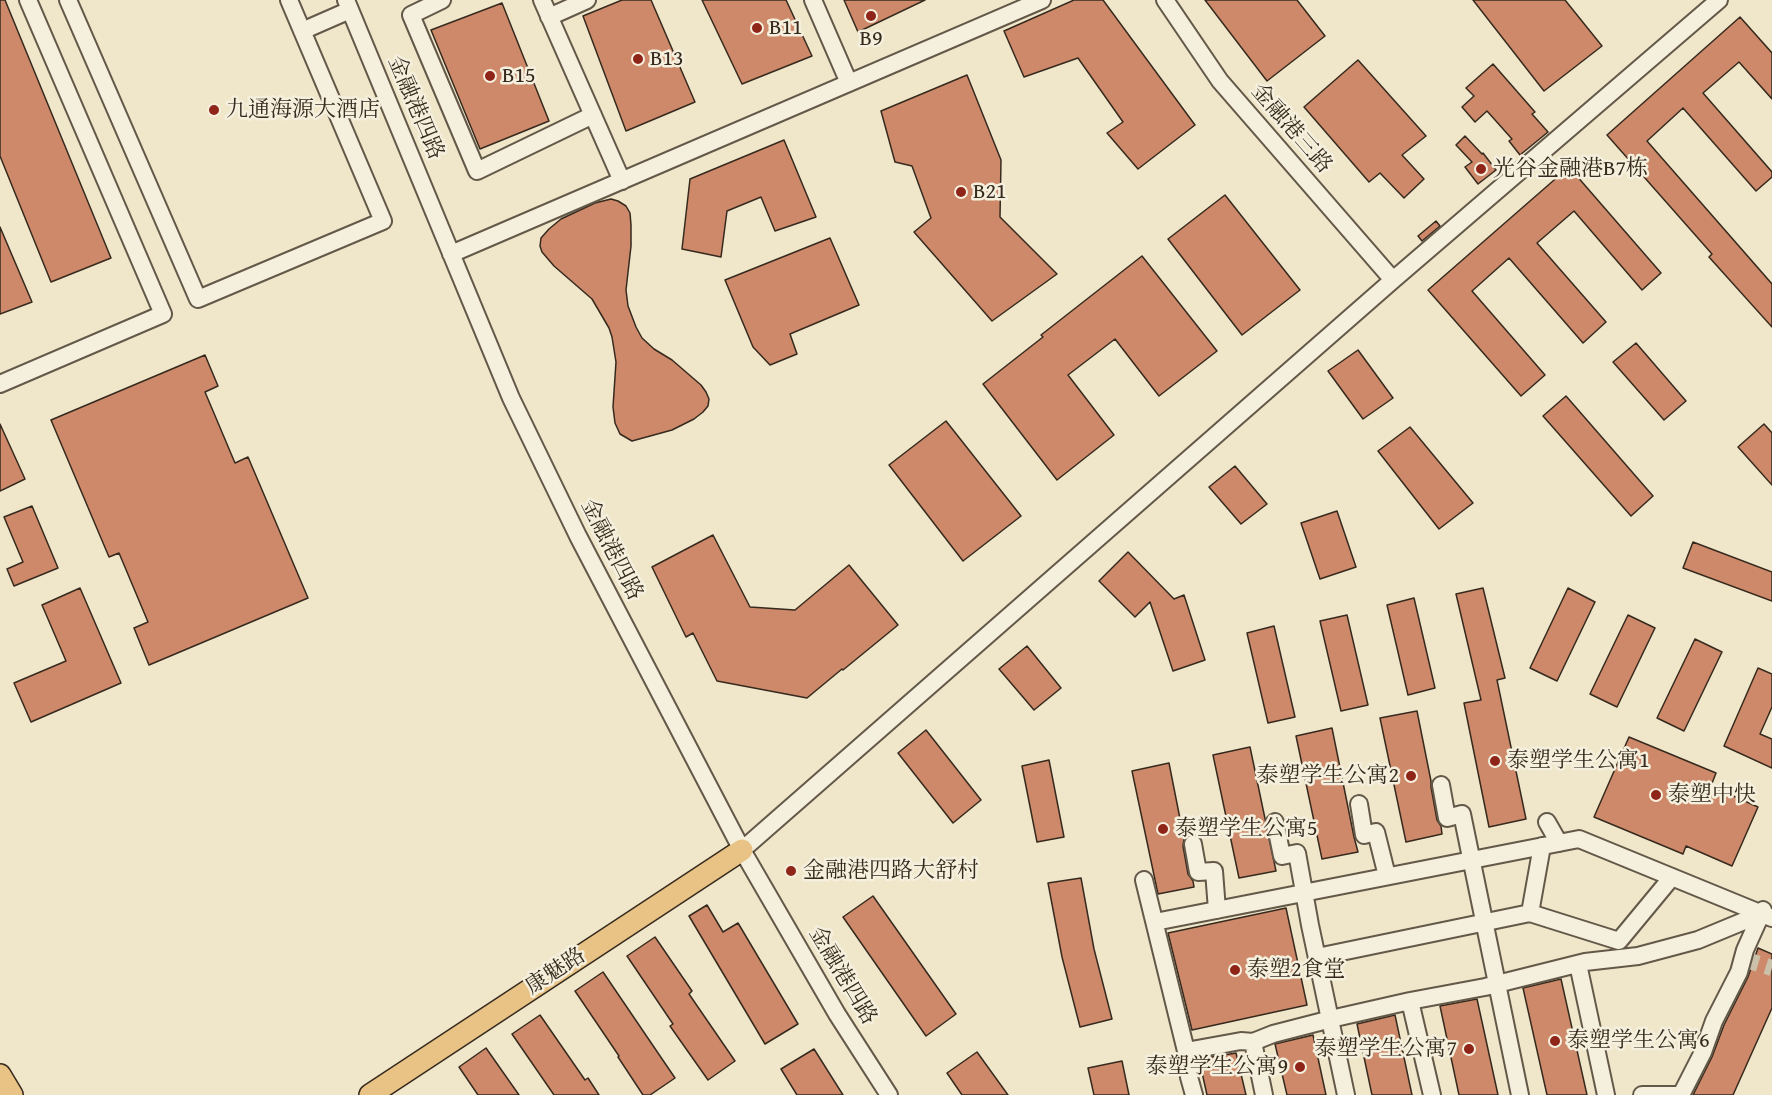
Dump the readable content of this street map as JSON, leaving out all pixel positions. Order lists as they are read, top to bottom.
{
  "streets": {
    "main road": ["康魅路"],
    "street": ["金融港四路", "金融港三路"]
  },
  "crossings": [
    ["金融港四路", "康魅路"]
  ],
  "places": [
    "B9",
    "B11",
    "B13",
    "B15",
    "九通海源大酒店",
    "光谷金融港B7栋",
    "B21",
    "泰塑学生公寓1",
    "泰塑学生公寓2",
    "泰塑中快",
    "泰塑学生公寓5",
    "金融港四路大舒村",
    "泰塑2食堂",
    "泰塑学生公寓6",
    "泰塑学生公寓7",
    "泰塑学生公寓9"
  ]
}
